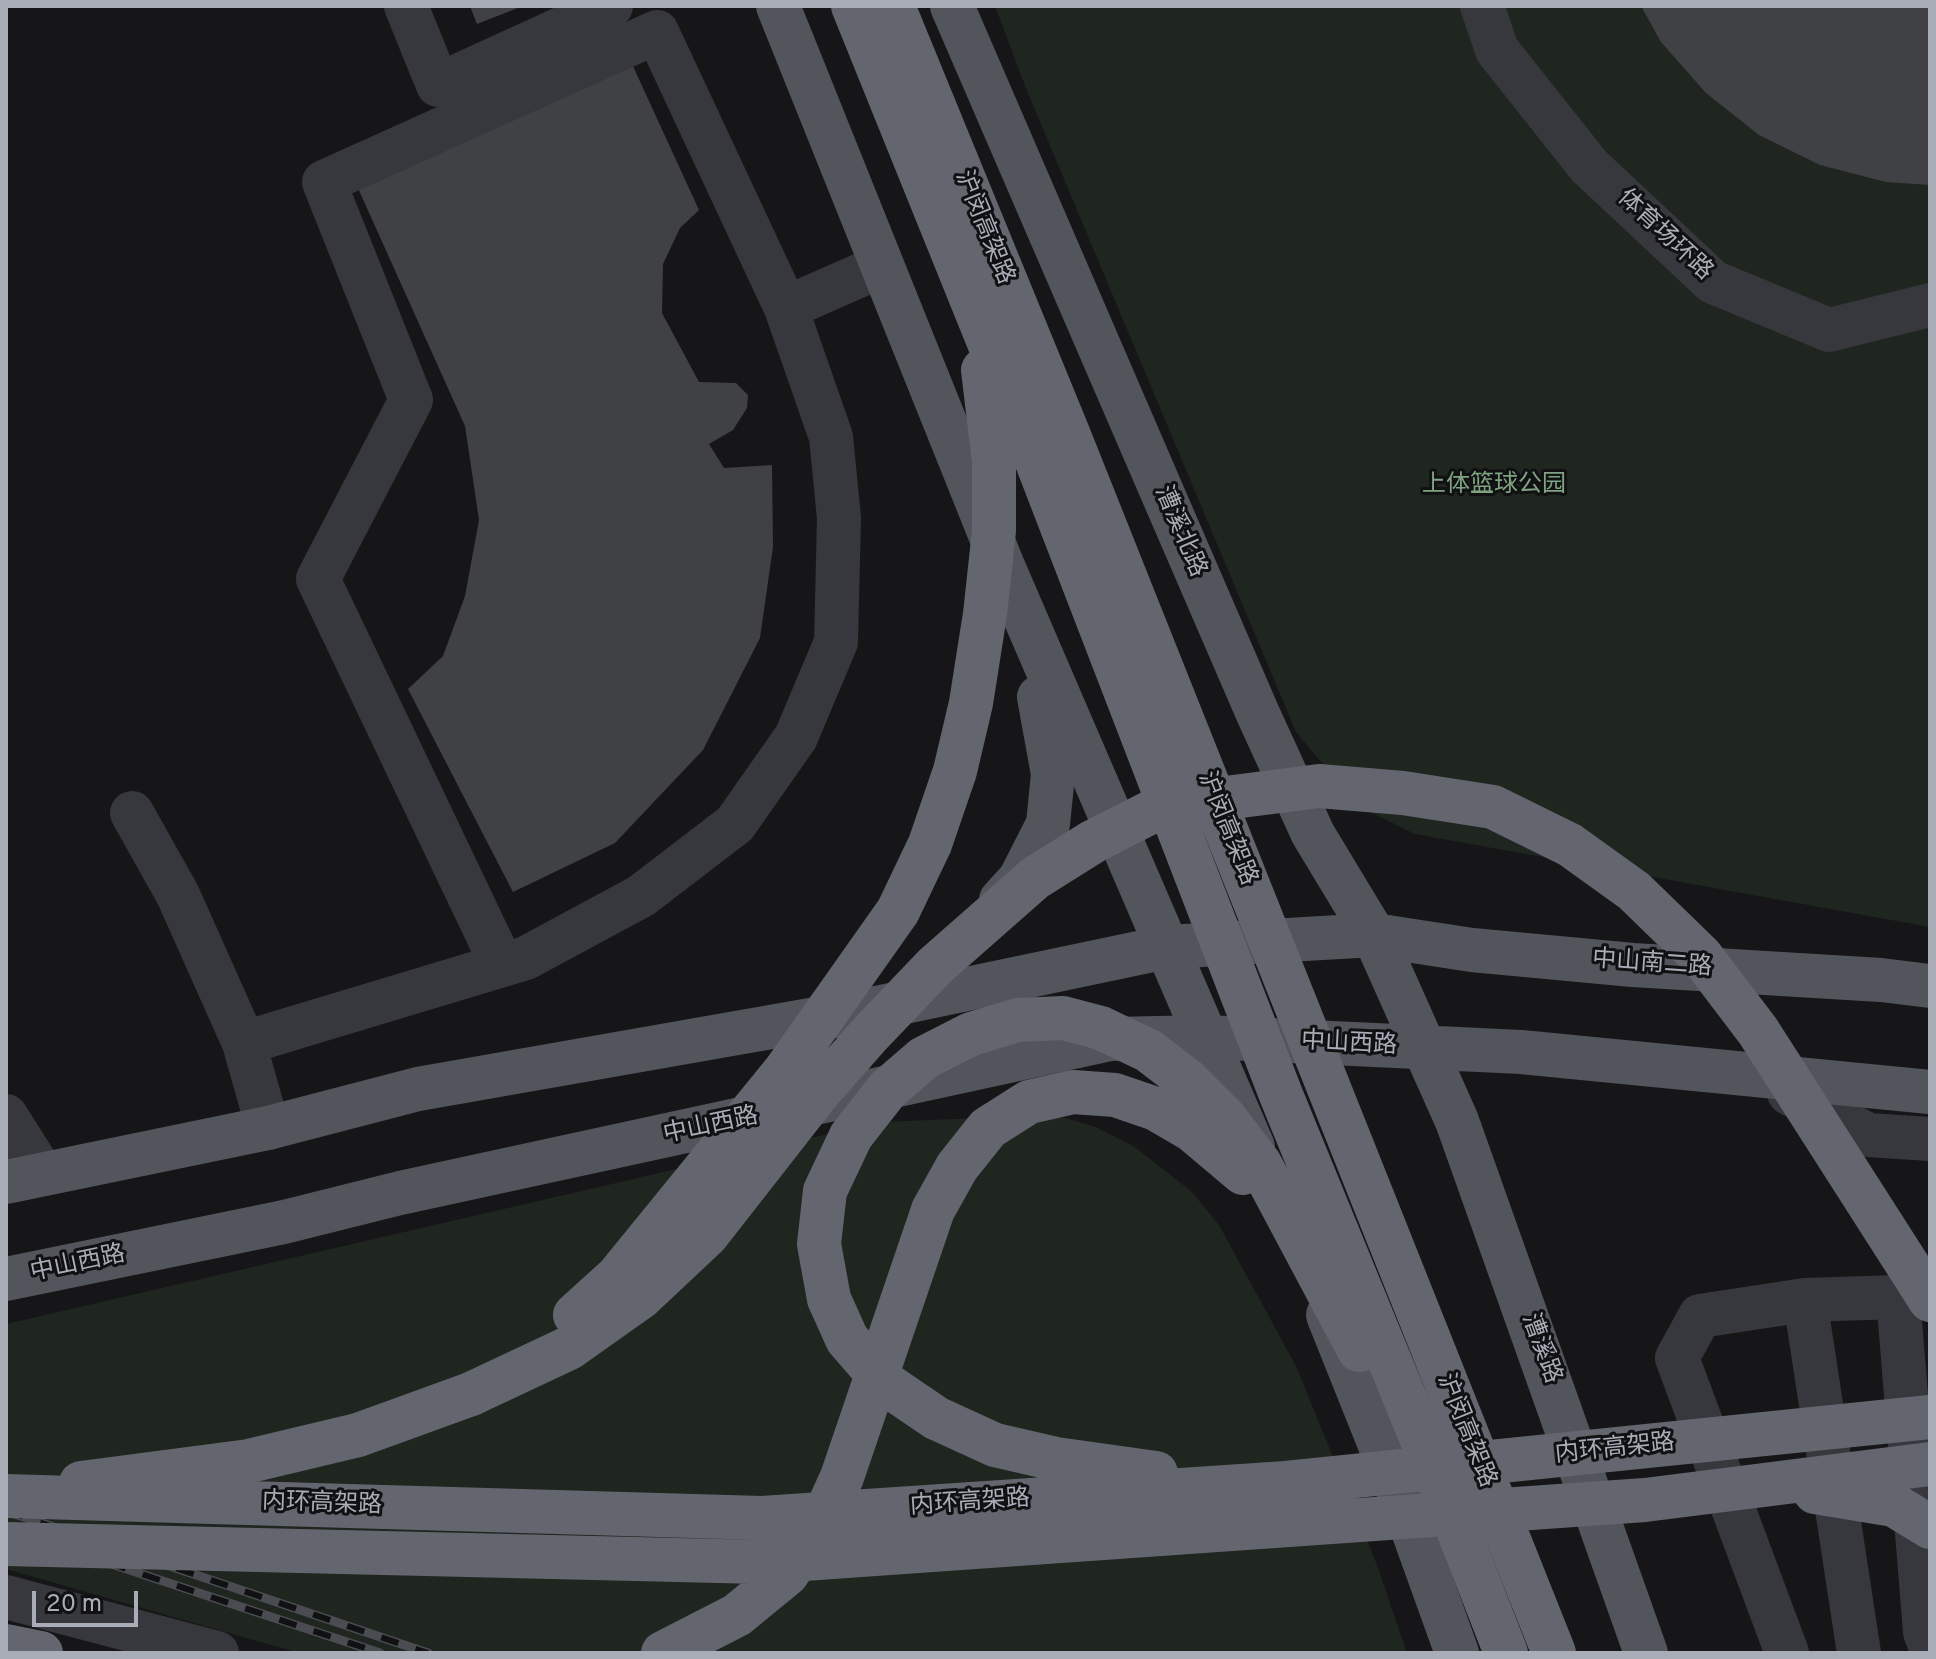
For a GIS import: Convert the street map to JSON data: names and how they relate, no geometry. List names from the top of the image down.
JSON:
{
  "streets": {
    "highway": ["沪闵高架路", "内环高架路"],
    "main road": [
      "漕溪北路",
      "中山南二路",
      "中山西路",
      "漕溪路"
    ],
    "street": ["体育场环路"]
  },
  "crossings": [
    ["漕溪北路", "中山南二路"],
    ["漕溪北路", "中山西路"],
    ["漕溪北路", "漕溪路"],
    ["中山西路", "漕溪路"]
  ],
  "parks": ["上体篮球公园"],
  "scale_bar": "20 m"
}
